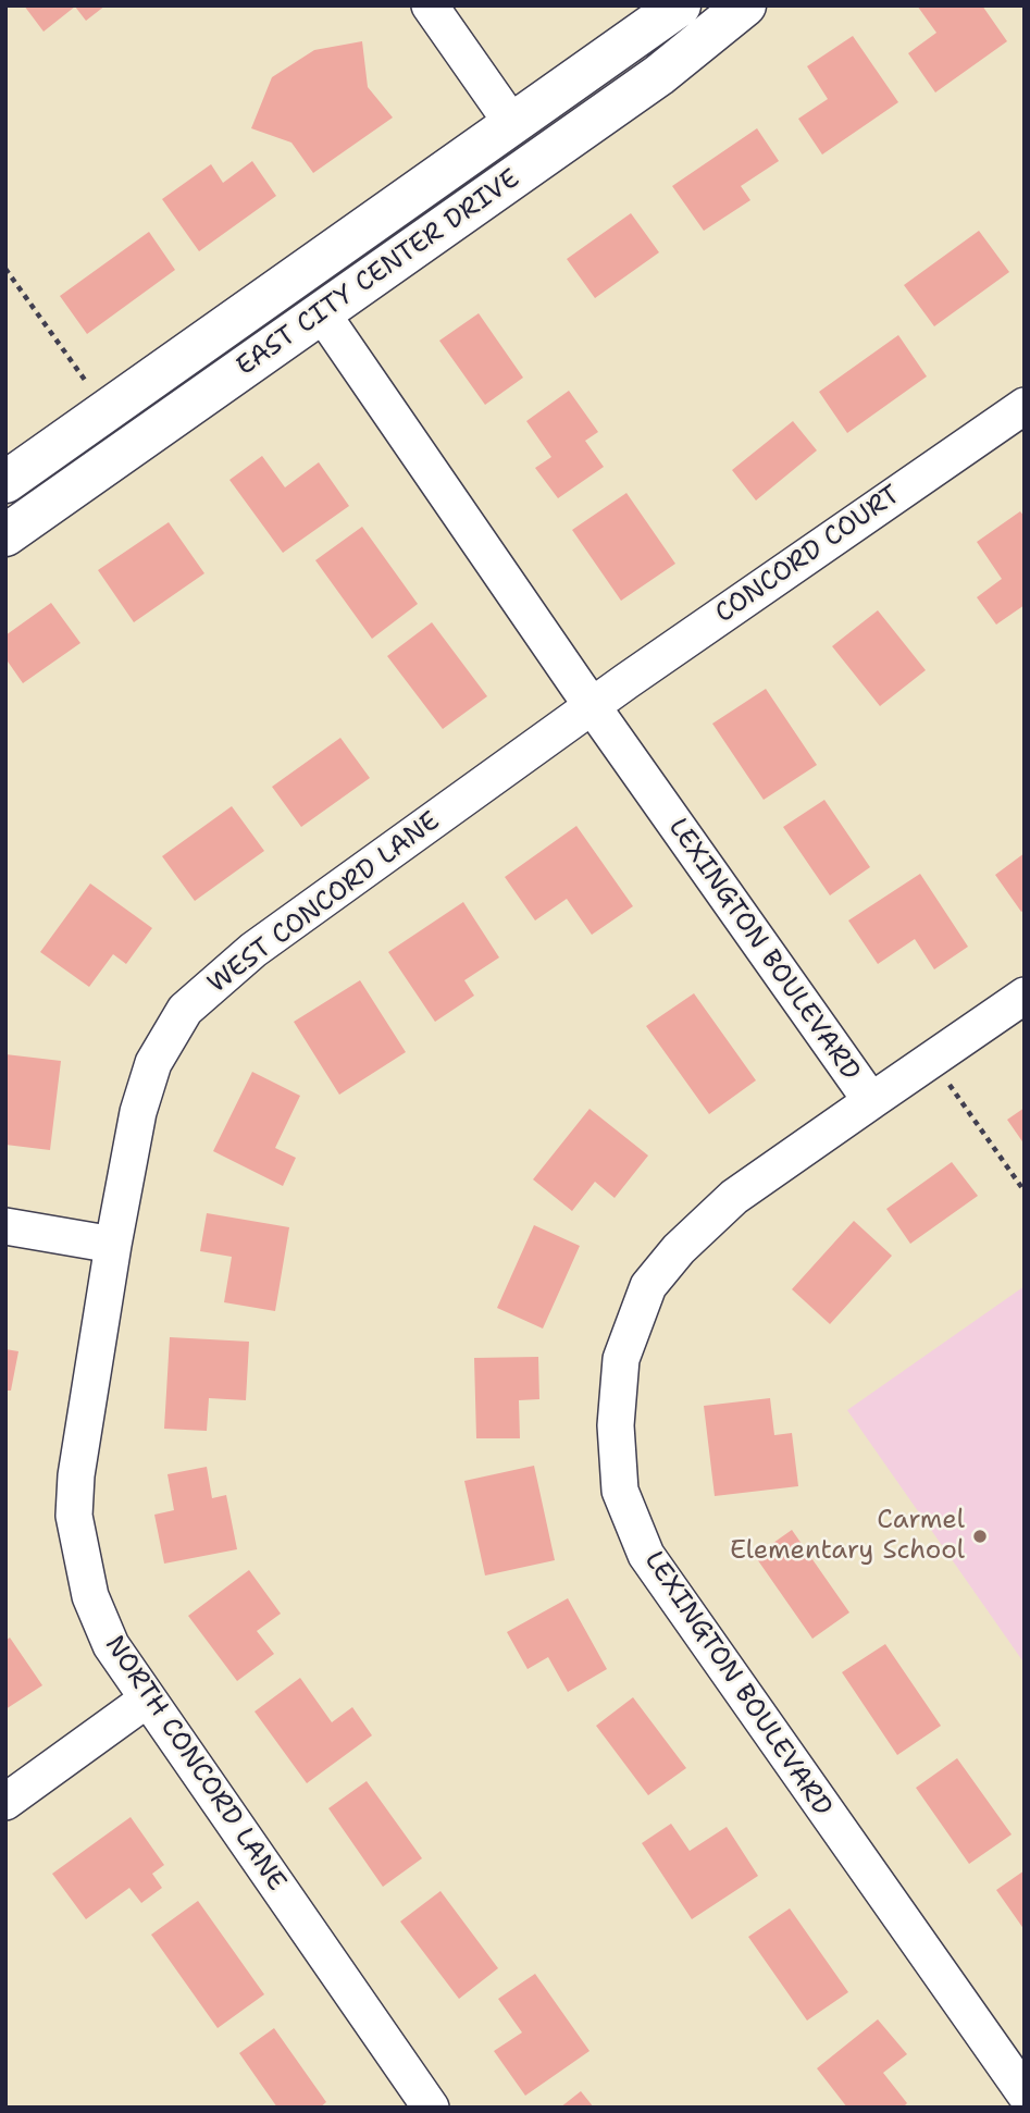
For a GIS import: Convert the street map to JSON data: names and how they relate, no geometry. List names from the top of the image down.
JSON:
{
  "streets": {
    "street": [
      "EAST CITY CENTER DRIVE",
      "CONCORD COURT",
      "WEST CONCORD LANE",
      "LEXINGTON BOULEVARD",
      "NORTH CONCORD LANE"
    ]
  },
  "crossings": [
    ["EAST CITY CENTER DRIVE", "LEXINGTON BOULEVARD"],
    ["CONCORD COURT", "WEST CONCORD LANE"],
    ["CONCORD COURT", "LEXINGTON BOULEVARD"],
    ["WEST CONCORD LANE", "LEXINGTON BOULEVARD"],
    ["WEST CONCORD LANE", "NORTH CONCORD LANE"]
  ],
  "places": ["Carmel Elementary School"]
}
